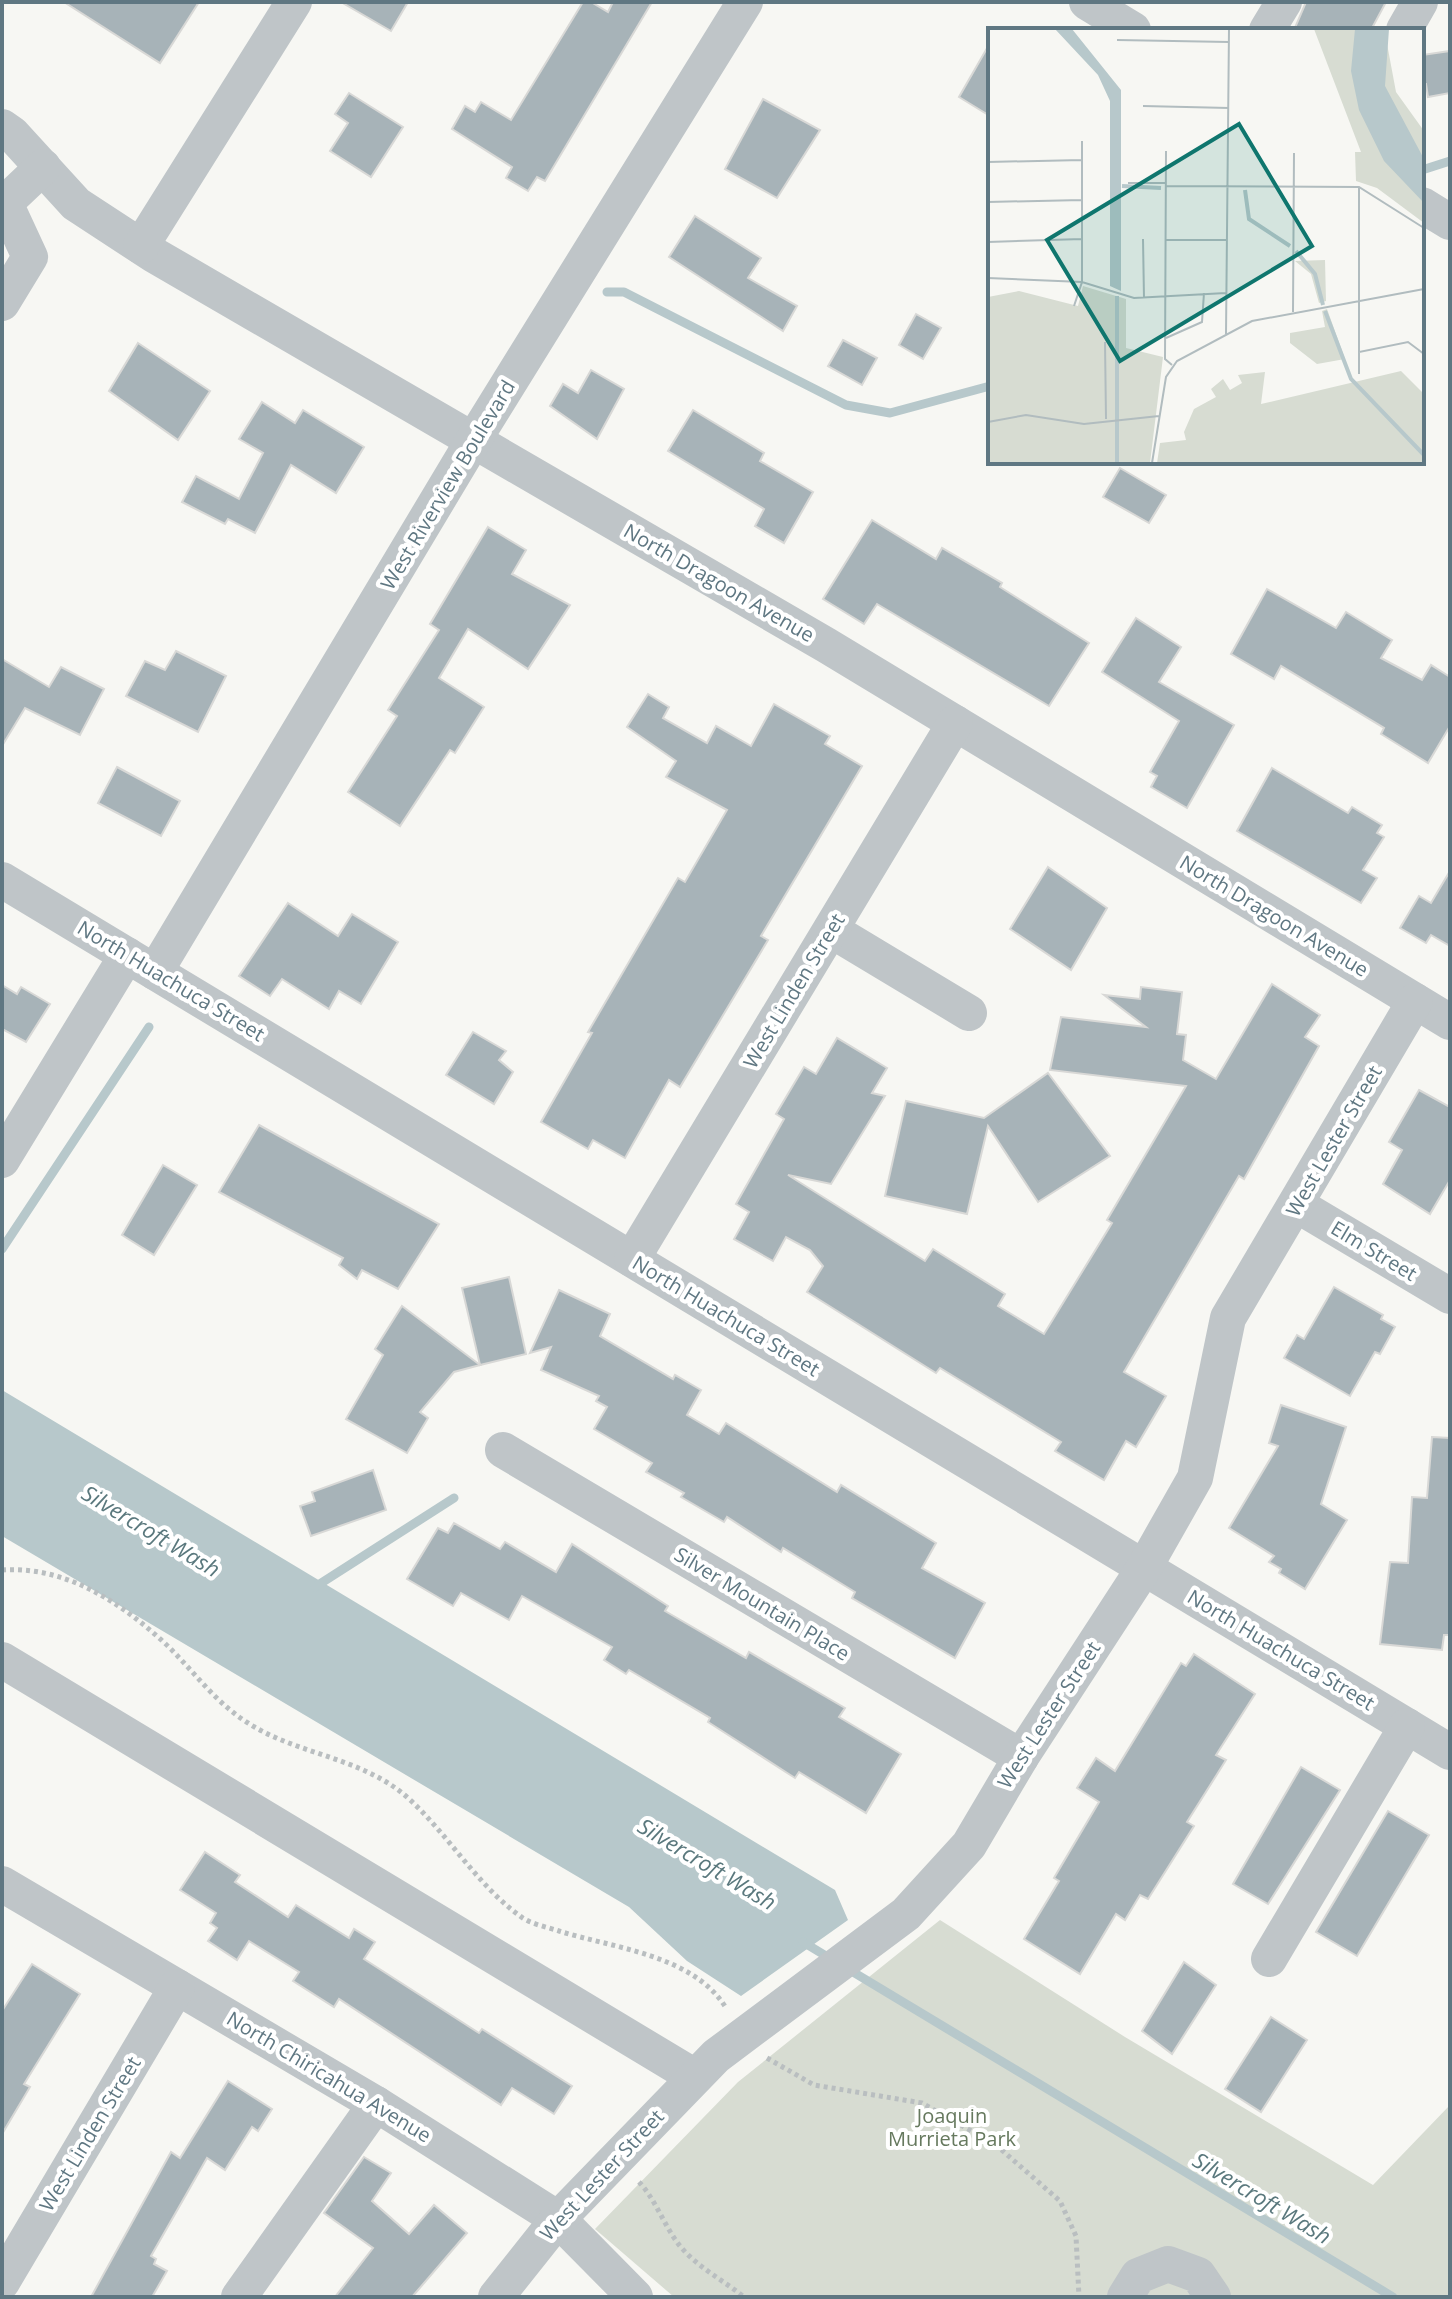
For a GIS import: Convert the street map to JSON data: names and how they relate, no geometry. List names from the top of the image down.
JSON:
{
  "streets": {
    "street": [
      "West Riverview Boulevard",
      "North Dragoon Avenue",
      "North Huachuca Street",
      "West Linden Street",
      "West Lester Street",
      "Elm Street",
      "Silver Mountain Place",
      "North Chiricahua Avenue"
    ]
  },
  "crossings": [
    ["West Riverview Boulevard", "North Dragoon Avenue"],
    ["West Riverview Boulevard", "North Huachuca Street"],
    ["North Dragoon Avenue", "West Linden Street"],
    ["North Dragoon Avenue", "West Lester Street"],
    ["North Huachuca Street", "West Linden Street"],
    ["North Huachuca Street", "West Lester Street"],
    ["West Linden Street", "North Chiricahua Avenue"],
    ["West Lester Street", "Elm Street"],
    ["West Lester Street", "Silver Mountain Place"],
    ["West Lester Street", "North Chiricahua Avenue"]
  ],
  "water": ["Silvercroft Wash"],
  "parks": ["Joaquin Murrieta Park"]
}
